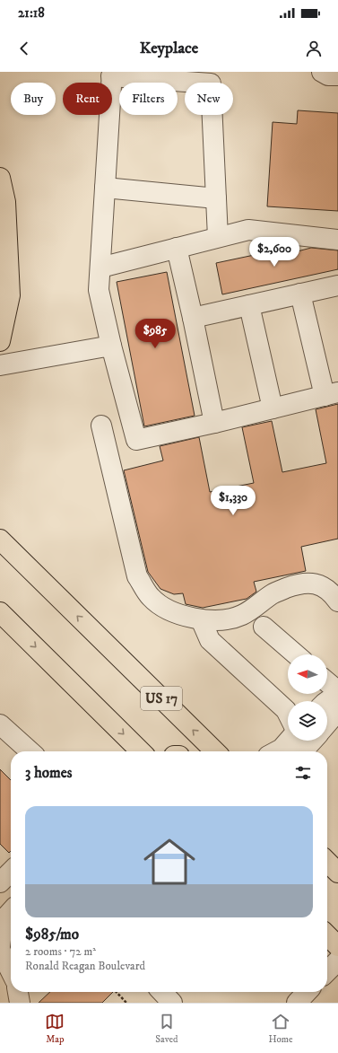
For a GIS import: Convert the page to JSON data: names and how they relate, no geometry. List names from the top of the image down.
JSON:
{
  "streets": {
    "main road": ["US 17"]
  },
  "north": "left",
  "page": {
    "status": "21:18",
    "header": "Keyplace",
    "chip": [
      "Buy",
      "Rent",
      "Filters",
      "New"
    ],
    "price": ["$2,600", "$985", "$1,330"],
    "heading": "3 homes",
    "list": [
      {
        "name": "$985/mo",
        "note": "2 rooms · 72 m² · Ronald Reagan Boulevard"
      }
    ],
    "tabs": ["Map", "Saved", "Home"]
  }
}
